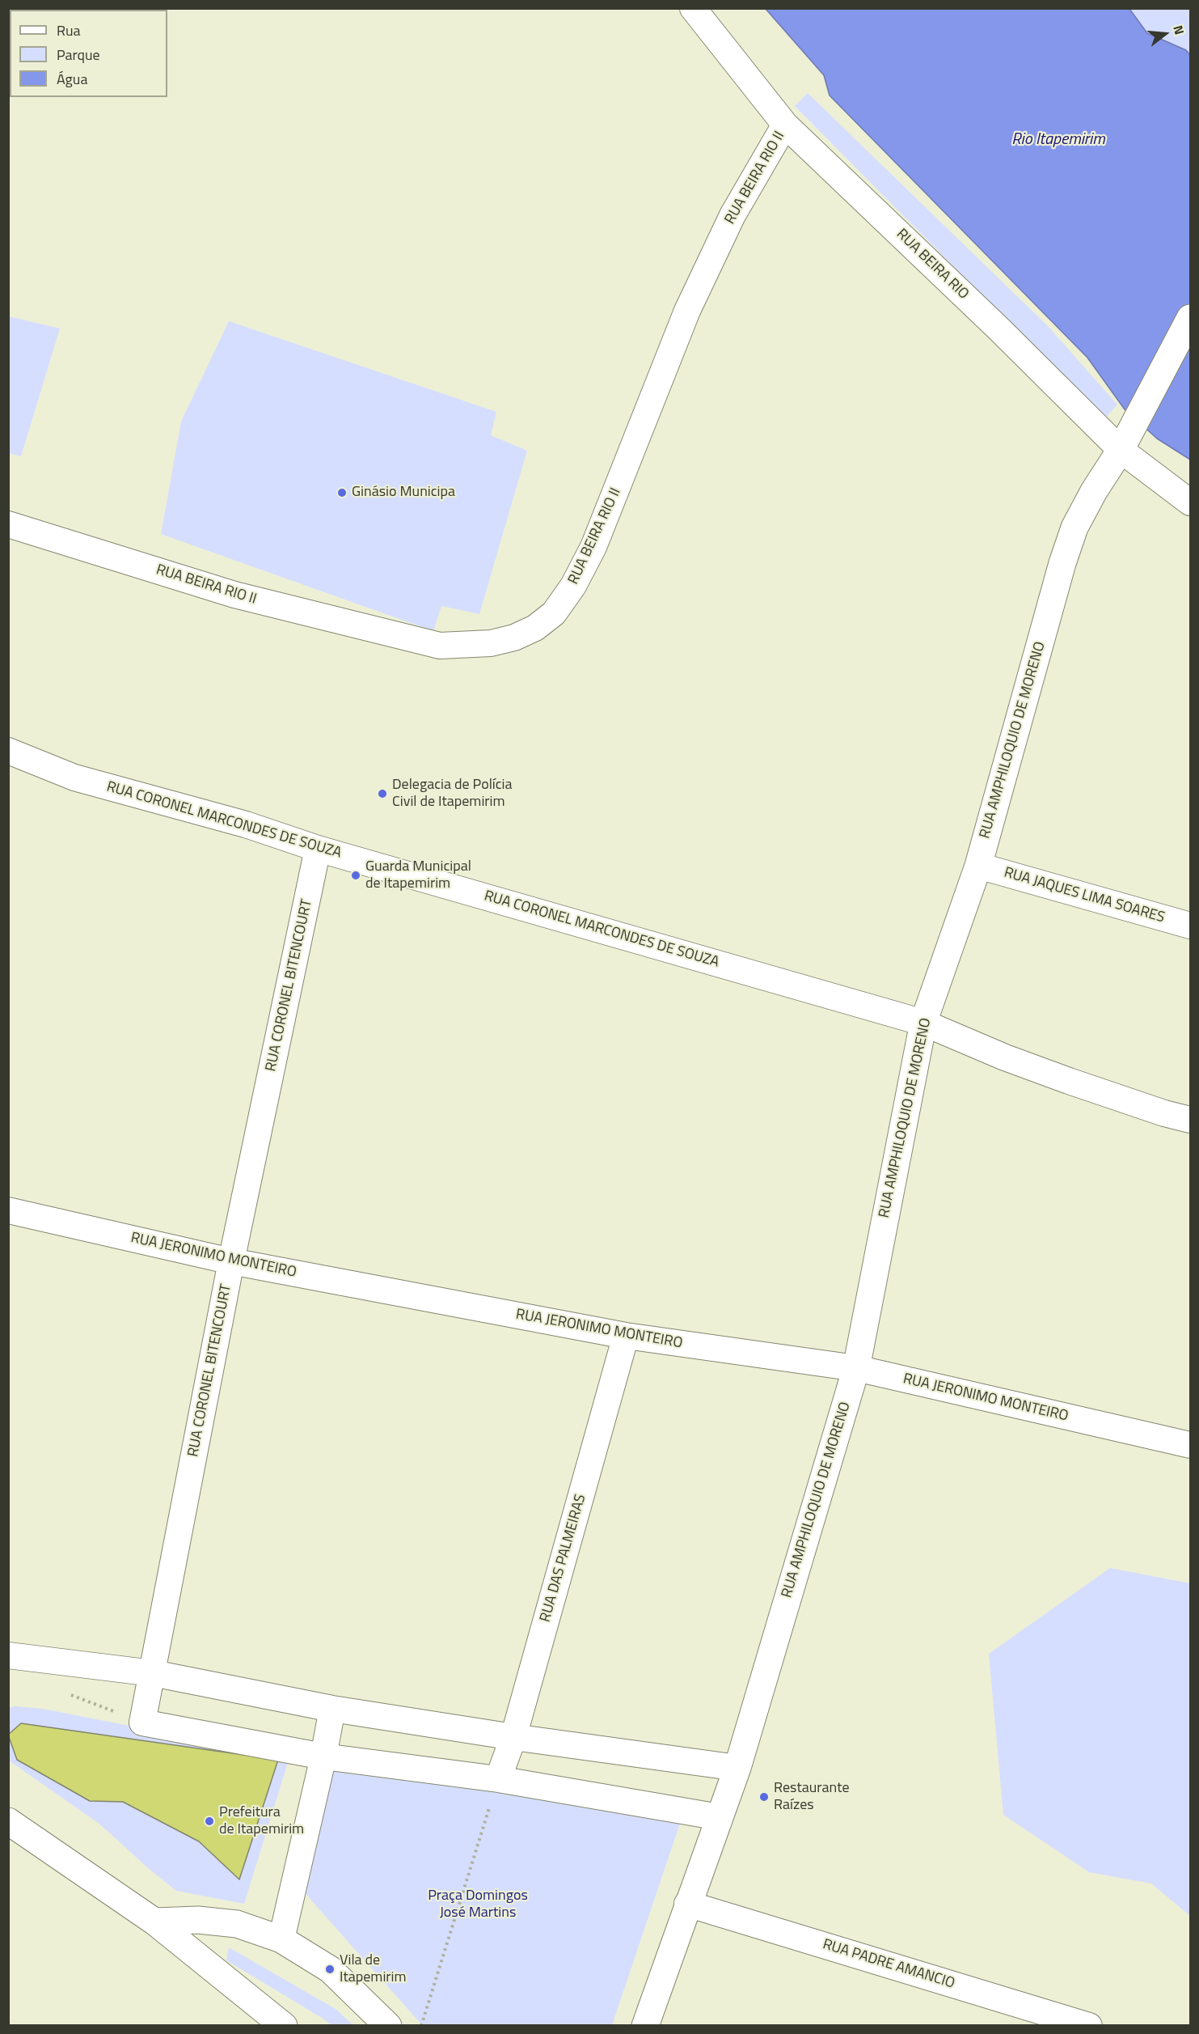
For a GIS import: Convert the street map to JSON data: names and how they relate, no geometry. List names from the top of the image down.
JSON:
{
  "streets": {
    "main road": ["RUA AMPHILOQUIO DE MORENO"],
    "street": [
      "RUA BEIRA RIO II",
      "RUA BEIRA RIO",
      "RUA CORONEL MARCONDES DE SOUZA",
      "RUA JAQUES LIMA SOARES",
      "RUA CORONEL BITENCOURT",
      "RUA JERONIMO MONTEIRO",
      "RUA DAS PALMEIRAS",
      "RUA PADRE AMANCIO"
    ]
  },
  "crossings": [
    ["RUA BEIRA RIO II", "RUA BEIRA RIO"],
    ["RUA BEIRA RIO", "RUA AMPHILOQUIO DE MORENO"],
    ["RUA AMPHILOQUIO DE MORENO", "RUA CORONEL MARCONDES DE SOUZA"],
    ["RUA AMPHILOQUIO DE MORENO", "RUA JAQUES LIMA SOARES"],
    ["RUA AMPHILOQUIO DE MORENO", "RUA JERONIMO MONTEIRO"],
    ["RUA CORONEL MARCONDES DE SOUZA", "RUA CORONEL BITENCOURT"],
    ["RUA CORONEL BITENCOURT", "RUA JERONIMO MONTEIRO"],
    ["RUA JERONIMO MONTEIRO", "RUA DAS PALMEIRAS"]
  ],
  "water": ["Rio Itapemirim"],
  "parks": ["Praça Domingos José Martins"],
  "places": [
    "Ginásio Municipa",
    "Delegacia de Polícia Civil de Itapemirim",
    "Guarda Municipal de Itapemirim",
    "Restaurante Raízes",
    "Prefeitura de Itapemirim",
    "Vila de Itapemirim"
  ],
  "legend": ["Rua", "Parque", "Água"],
  "north": "right"
}
